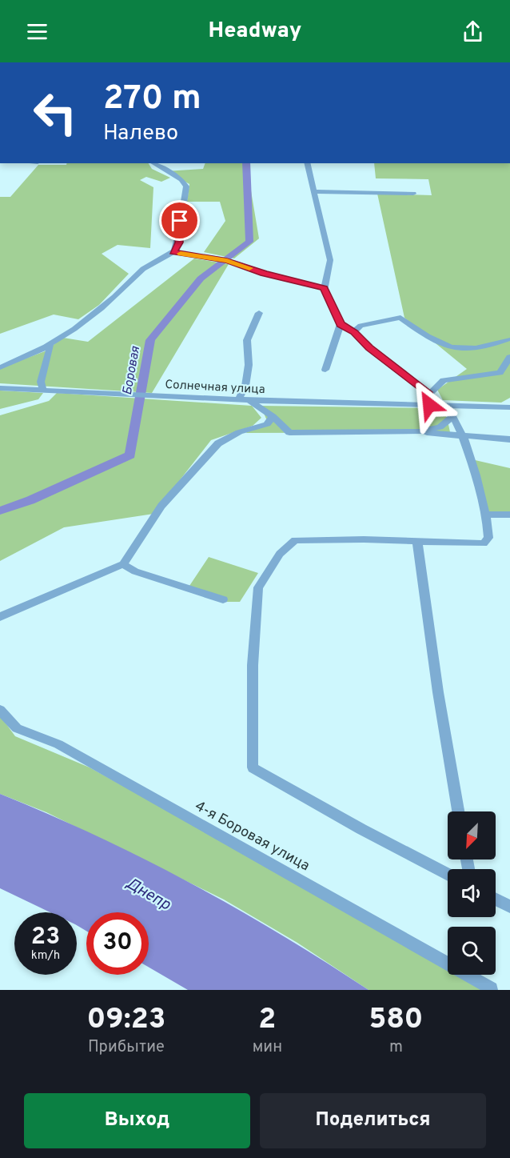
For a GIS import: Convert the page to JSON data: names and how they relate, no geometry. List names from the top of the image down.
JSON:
{
  "streets": {
    "street": ["Солнечная улица", "4-я Боровая улица"]
  },
  "water": ["Боровая", "Днепр"],
  "north": "bottom left",
  "page": {
    "header": "Headway",
    "turn": ["270 m", "Налево"],
    "speed": "23 km/h",
    "limit": "30",
    "eta": [
      "09:23",
      "Прибытие",
      "2",
      "мин",
      "580",
      "m"
    ],
    "buttons": ["Выход", "Поделиться"]
  }
}
